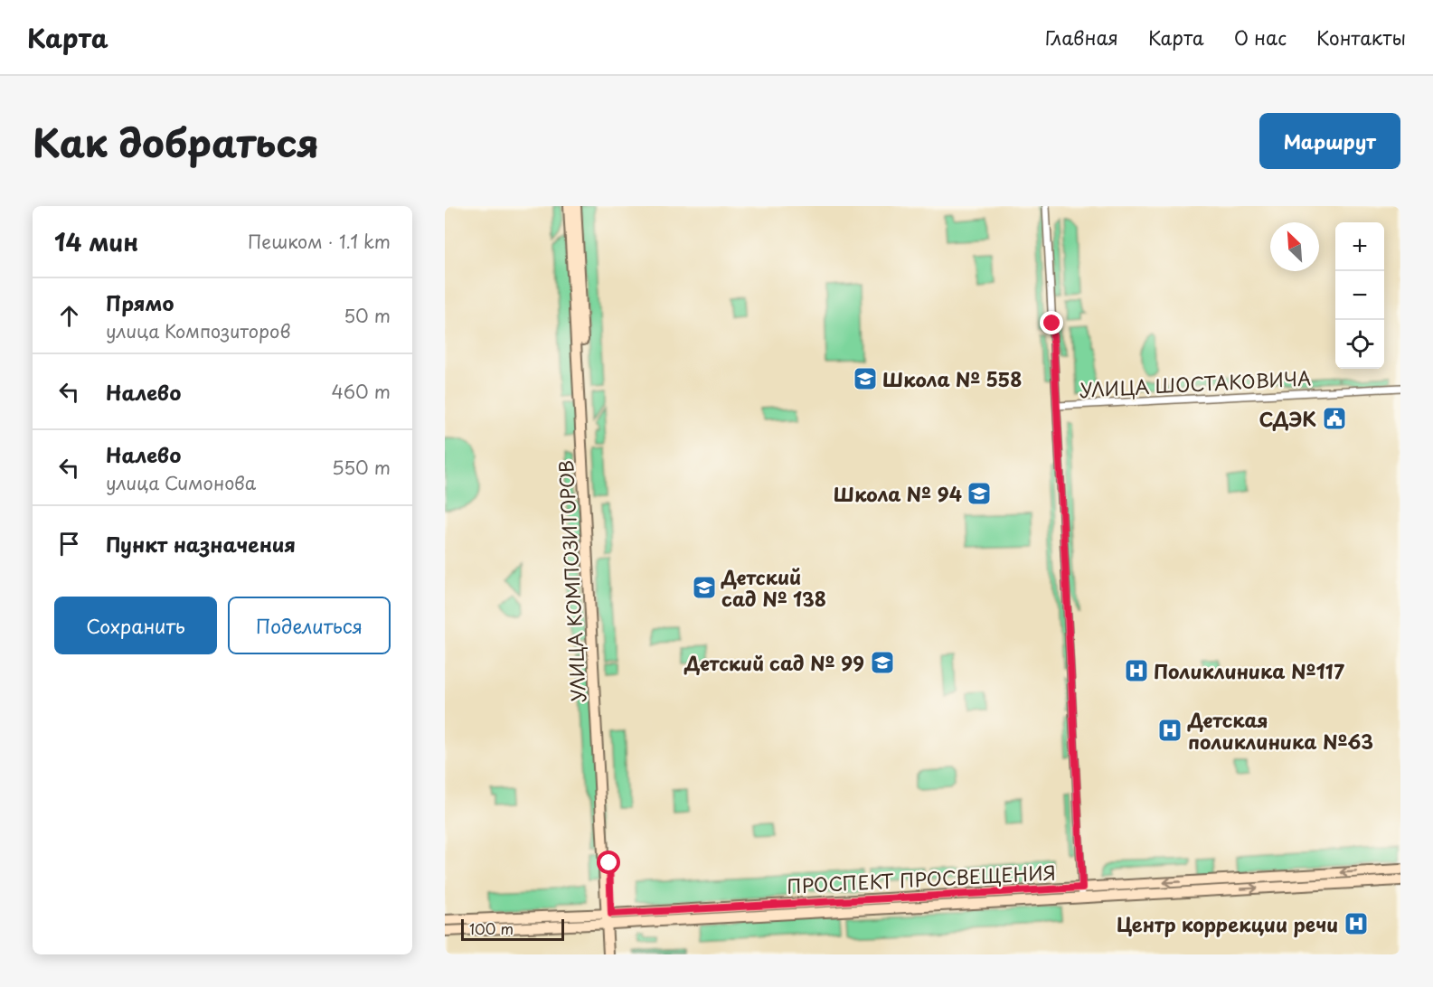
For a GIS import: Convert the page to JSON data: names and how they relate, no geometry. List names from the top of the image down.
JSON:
{
  "streets": {
    "street": ["УЛИЦА ШОСТАКОВИЧА", "УЛИЦА КОМПОЗИТОРОВ", "ПРОСПЕКТ ПРОСВЕЩЕНИЯ"]
  },
  "crossings": [
    ["УЛИЦА КОМПОЗИТОРОВ", "ПРОСПЕКТ ПРОСВЕЩЕНИЯ"]
  ],
  "places": {
    "school or university": [
      "Школа № 558",
      "Школа № 94",
      "Детский сад № 138",
      "Детский сад № 99"
    ],
    "public building": ["СДЭК"],
    "hospital": ["Поликлиника №117", "Детская поликлиника №63", "Центр коррекции речи"]
  },
  "scale_bar": "100 m",
  "north": "top left",
  "page": {
    "header": "Карта",
    "nav": [
      "Главная",
      "Карта",
      "О нас",
      "Контакты"
    ],
    "title": "Как добраться",
    "buttons": [
      "Маршрут",
      ["Сохранить", "Поделиться"]
    ],
    "heading": ["14 мин", "Пешком · 1.1 km"],
    "map_buttons": ["+", "−"],
    "list": [
      ["Прямо", "улица Композиторов", "50 m"],
      ["Налево", "460 m"],
      ["Налево", "улица Симонова", "550 m"],
      "Пункт назначения"
    ],
    "scale": "100 m"
  }
}
